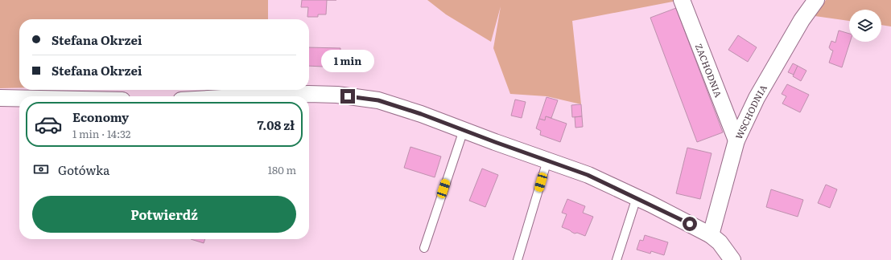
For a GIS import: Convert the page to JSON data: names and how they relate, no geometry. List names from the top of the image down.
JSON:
{
  "streets": {
    "street": ["ZACHODNIA", "WSCHODNIA"]
  },
  "crossings": [
    ["ZACHODNIA", "WSCHODNIA"]
  ],
  "page": {
    "banner": ["Stefana Okrzei", "Stefana Okrzei"],
    "bubble": "1 min",
    "list": [
      {
        "name": "Economy",
        "note": "1 min · 14:32",
        "value": "7.08 zł"
      }
    ],
    "pay": ["Gotówka", "180 m"],
    "buttons": "Potwierdź"
  }
}
